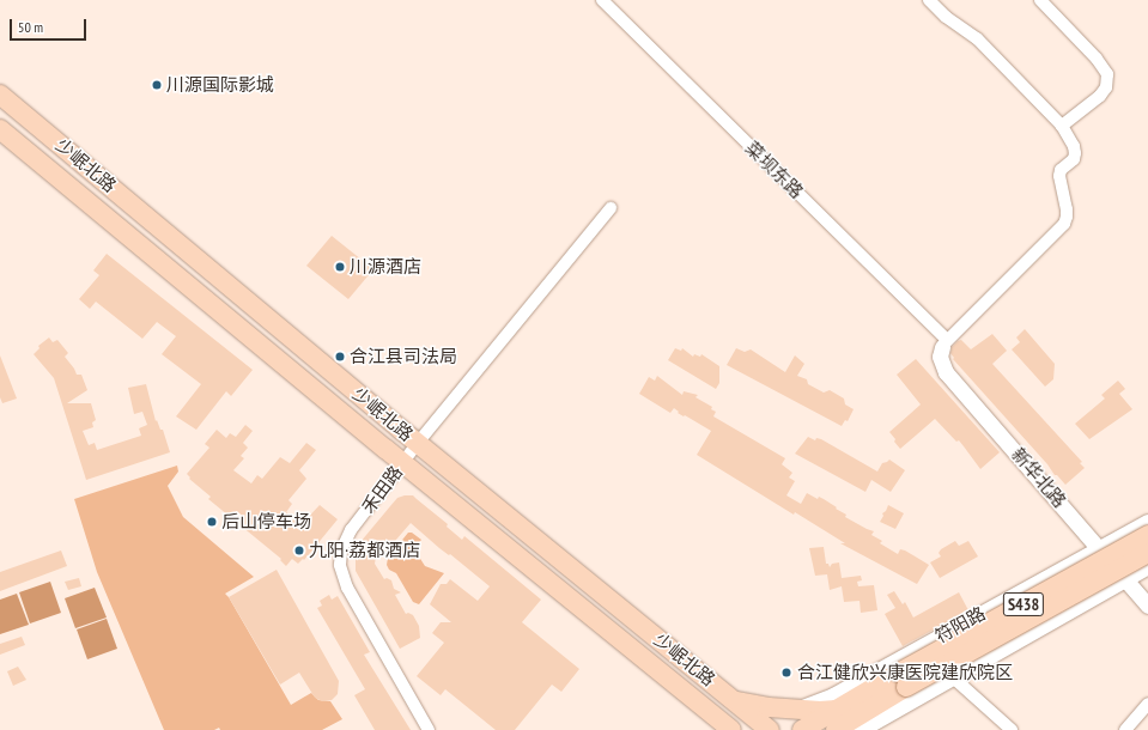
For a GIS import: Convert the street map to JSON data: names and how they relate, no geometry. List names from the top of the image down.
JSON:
{
  "streets": {
    "main road": ["少岷北路", "S438"],
    "street": [
      "菜坝东路",
      "新华北路",
      "禾田路",
      "符阳路"
    ]
  },
  "crossings": [
    ["少岷北路", "禾田路"],
    ["菜坝东路", "新华北路"],
    ["新华北路", "符阳路"]
  ],
  "places": [
    "川源国际影城",
    "川源酒店",
    "合江县司法局",
    "后山停车场",
    "九阳·荔都酒店",
    "合江健欣兴康医院建欣院区"
  ],
  "scale_bar": "50 m"
}
